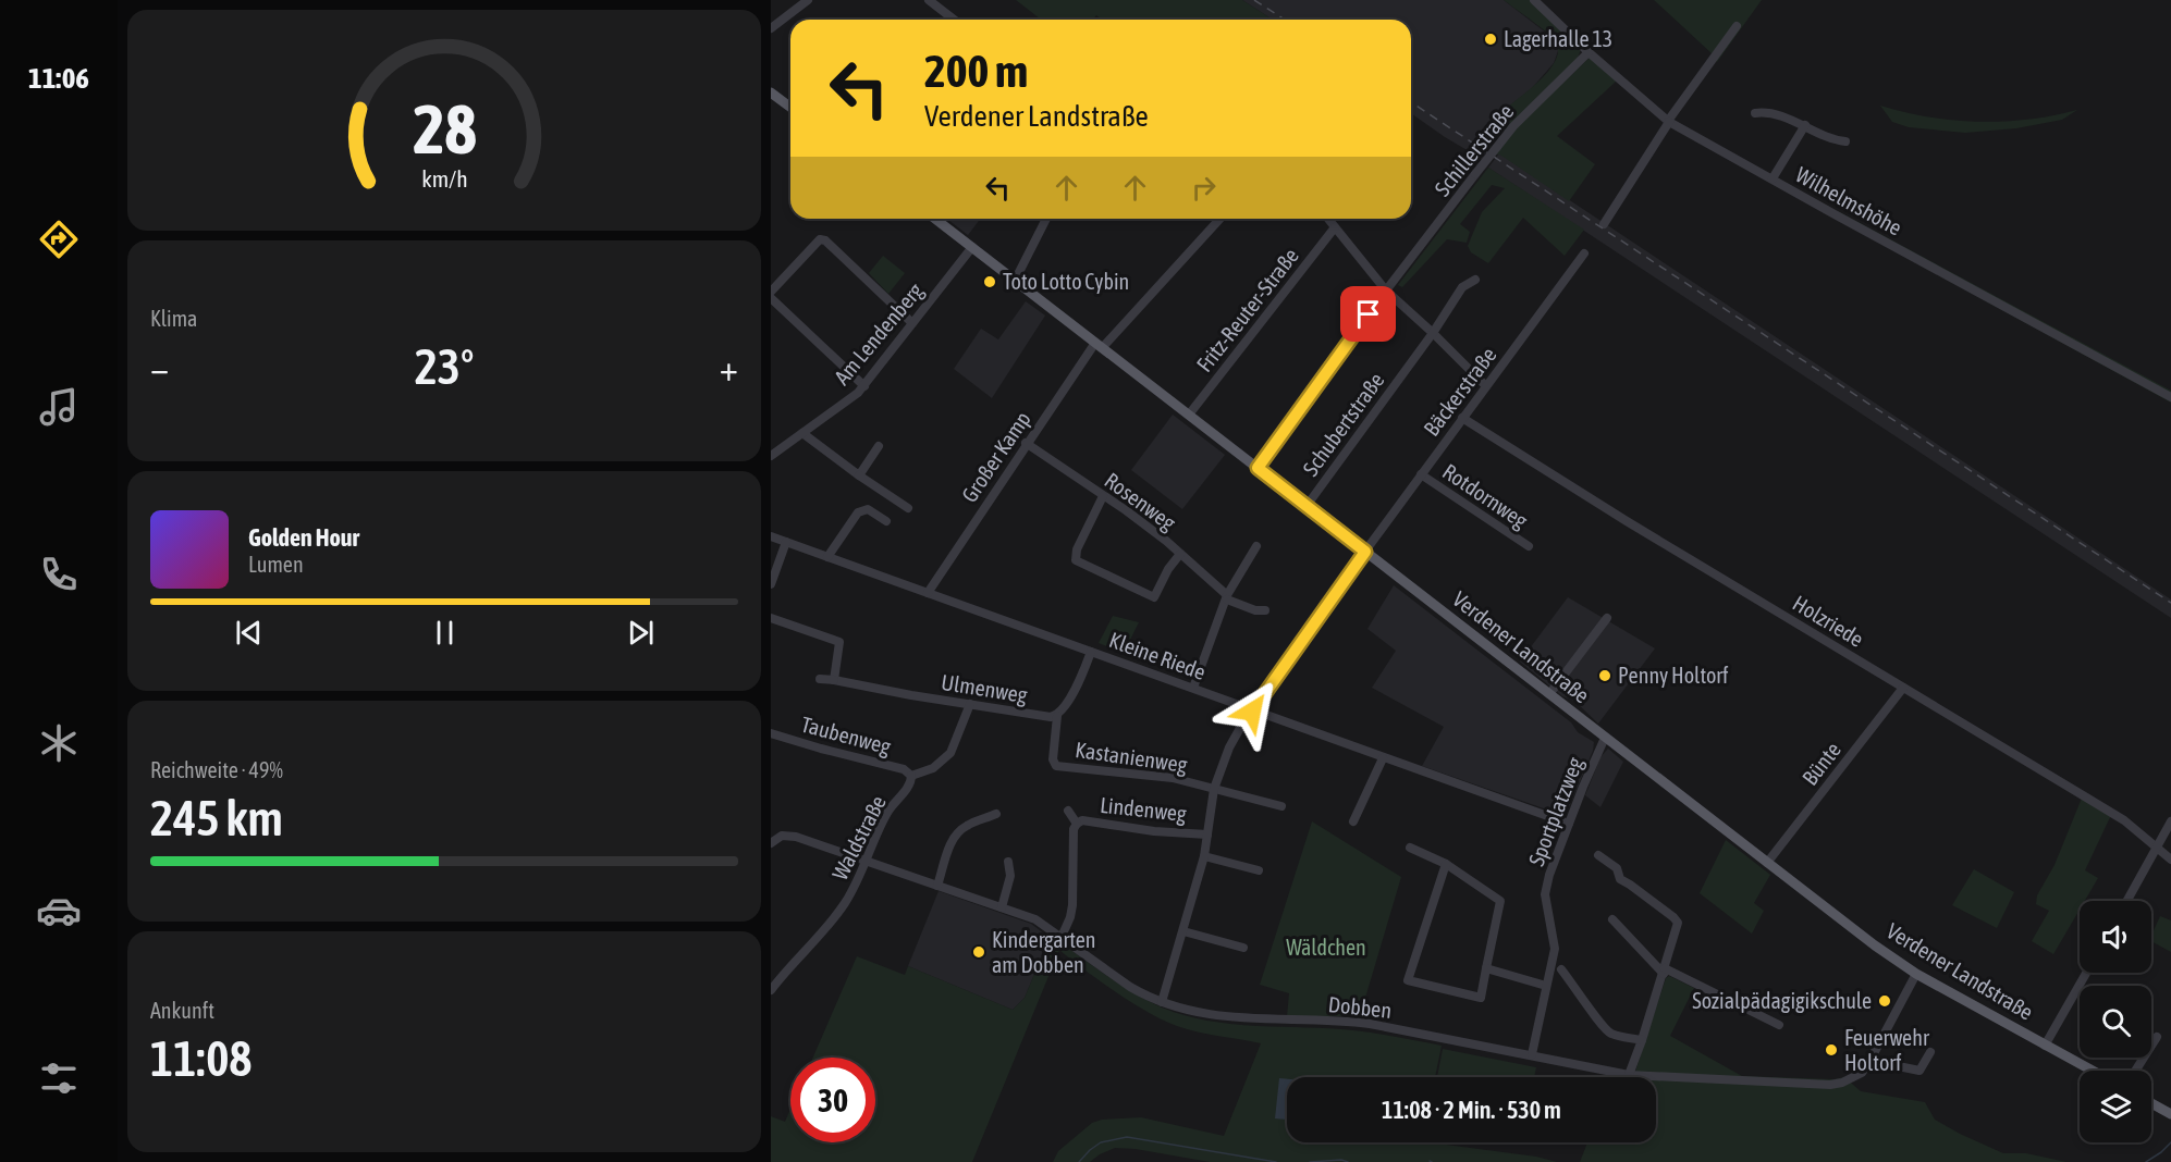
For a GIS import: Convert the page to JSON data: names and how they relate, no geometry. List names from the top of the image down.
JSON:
{
  "streets": {
    "main road": ["Verdener Landstraße"],
    "street": [
      "Schillerstraße",
      "Wilhelmshöhe",
      "Fritz-Reuter-Straße",
      "Am Lendenberg",
      "Bäckerstraße",
      "Schubertstraße",
      "Großer Kamp",
      "Rotdornweg",
      "Rosenweg",
      "Holzriede",
      "Kleine Riede",
      "Ulmenweg",
      "Taubenweg",
      "Kastanienweg",
      "Bünte",
      "Lindenweg",
      "Sportplatzweg",
      "Waldstraße",
      "Dobben"
    ]
  },
  "crossings": [
    ["Schillerstraße", "Wilhelmshöhe"],
    ["Schillerstraße", "Verdener Landstraße"],
    ["Fritz-Reuter-Straße", "Verdener Landstraße"],
    ["Am Lendenberg", "Verdener Landstraße"],
    ["Bäckerstraße", "Rotdornweg"],
    ["Bäckerstraße", "Holzriede"],
    ["Bäckerstraße", "Verdener Landstraße"],
    ["Bäckerstraße", "Kleine Riede"],
    ["Bäckerstraße", "Kastanienweg"],
    ["Bäckerstraße", "Lindenweg"],
    ["Bäckerstraße", "Dobben"],
    ["Schubertstraße", "Verdener Landstraße"],
    ["Großer Kamp", "Rosenweg"],
    ["Großer Kamp", "Verdener Landstraße"],
    ["Großer Kamp", "Kleine Riede"],
    ["Holzriede", "Bünte"],
    ["Verdener Landstraße", "Bünte"],
    ["Verdener Landstraße", "Sportplatzweg"],
    ["Verdener Landstraße", "Dobben"],
    ["Kleine Riede", "Sportplatzweg"],
    ["Ulmenweg", "Kastanienweg"],
    ["Taubenweg", "Waldstraße"],
    ["Sportplatzweg", "Dobben"],
    ["Waldstraße", "Dobben"]
  ],
  "parks": ["Wäldchen"],
  "places": [
    "Lagerhalle 13",
    "Toto Lotto Cybin",
    "Penny Holtorf",
    "Kindergarten am Dobben",
    "Sozialpädagigikschule",
    "Feuerwehr Holtorf"
  ],
  "page": {
    "tabs": "11:06",
    "turn": ["200 m", "Verdener Landstraße"],
    "tile": [
      "Klima",
      ["Reichweite · 49%", "245 km"],
      ["Ankunft", "11:08"]
    ],
    "heat": ["−", "23°", "+"],
    "song": ["Golden Hour", "Lumen"],
    "limit": "30",
    "trip": "11:08 · 2 Min. · 530 m",
    "gauge": ["28", "km/h"]
  }
}
